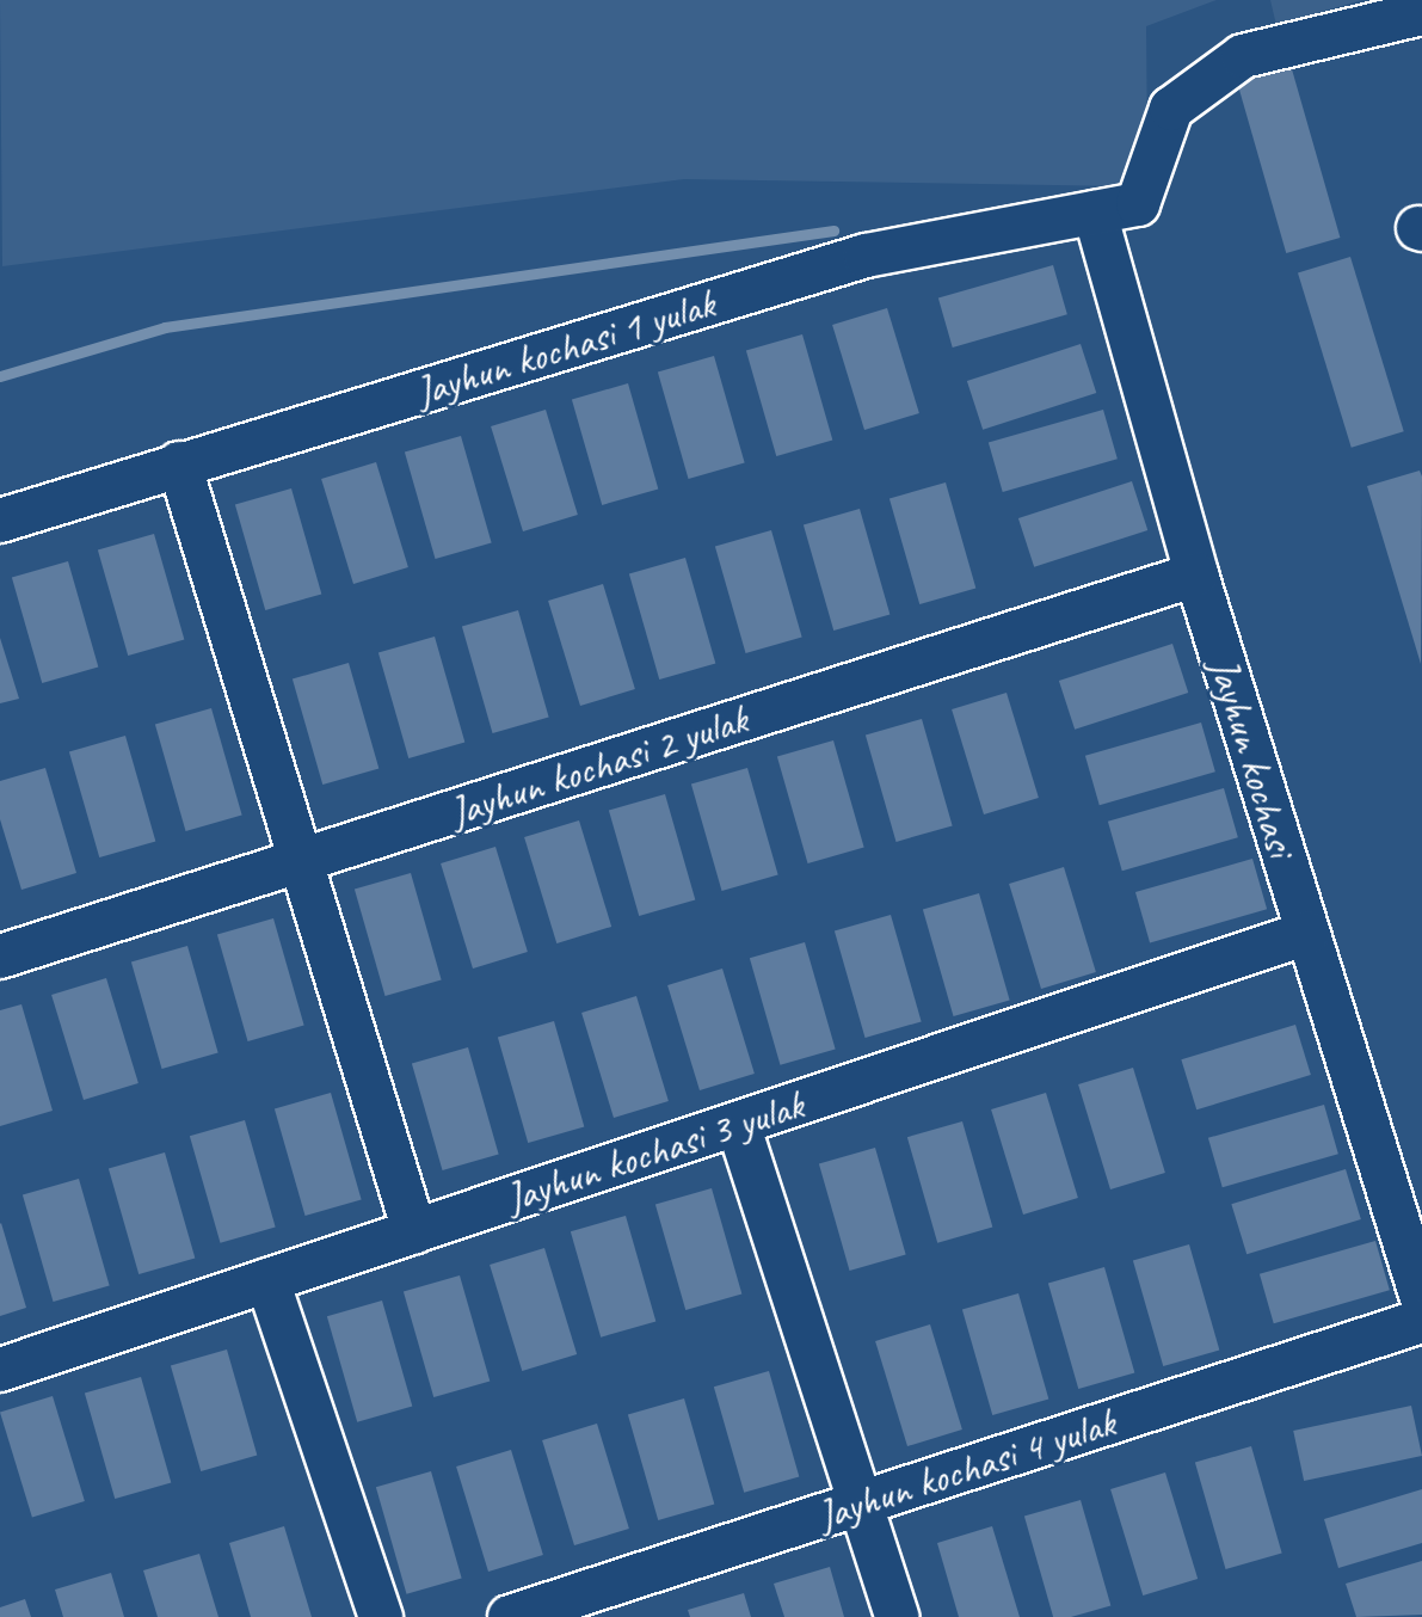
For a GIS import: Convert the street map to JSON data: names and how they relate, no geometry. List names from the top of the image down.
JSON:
{
  "streets": {
    "street": [
      "Jayhun kochasi 1 yulak",
      "Jayhun kochasi",
      "Jayhun kochasi 2 yulak",
      "Jayhun kochasi 3 yulak",
      "Jayhun kochasi 4 yulak"
    ]
  },
  "crossings": [
    ["Jayhun kochasi 1 yulak", "Jayhun kochasi"],
    ["Jayhun kochasi", "Jayhun kochasi 2 yulak"],
    ["Jayhun kochasi", "Jayhun kochasi 3 yulak"]
  ]
}
